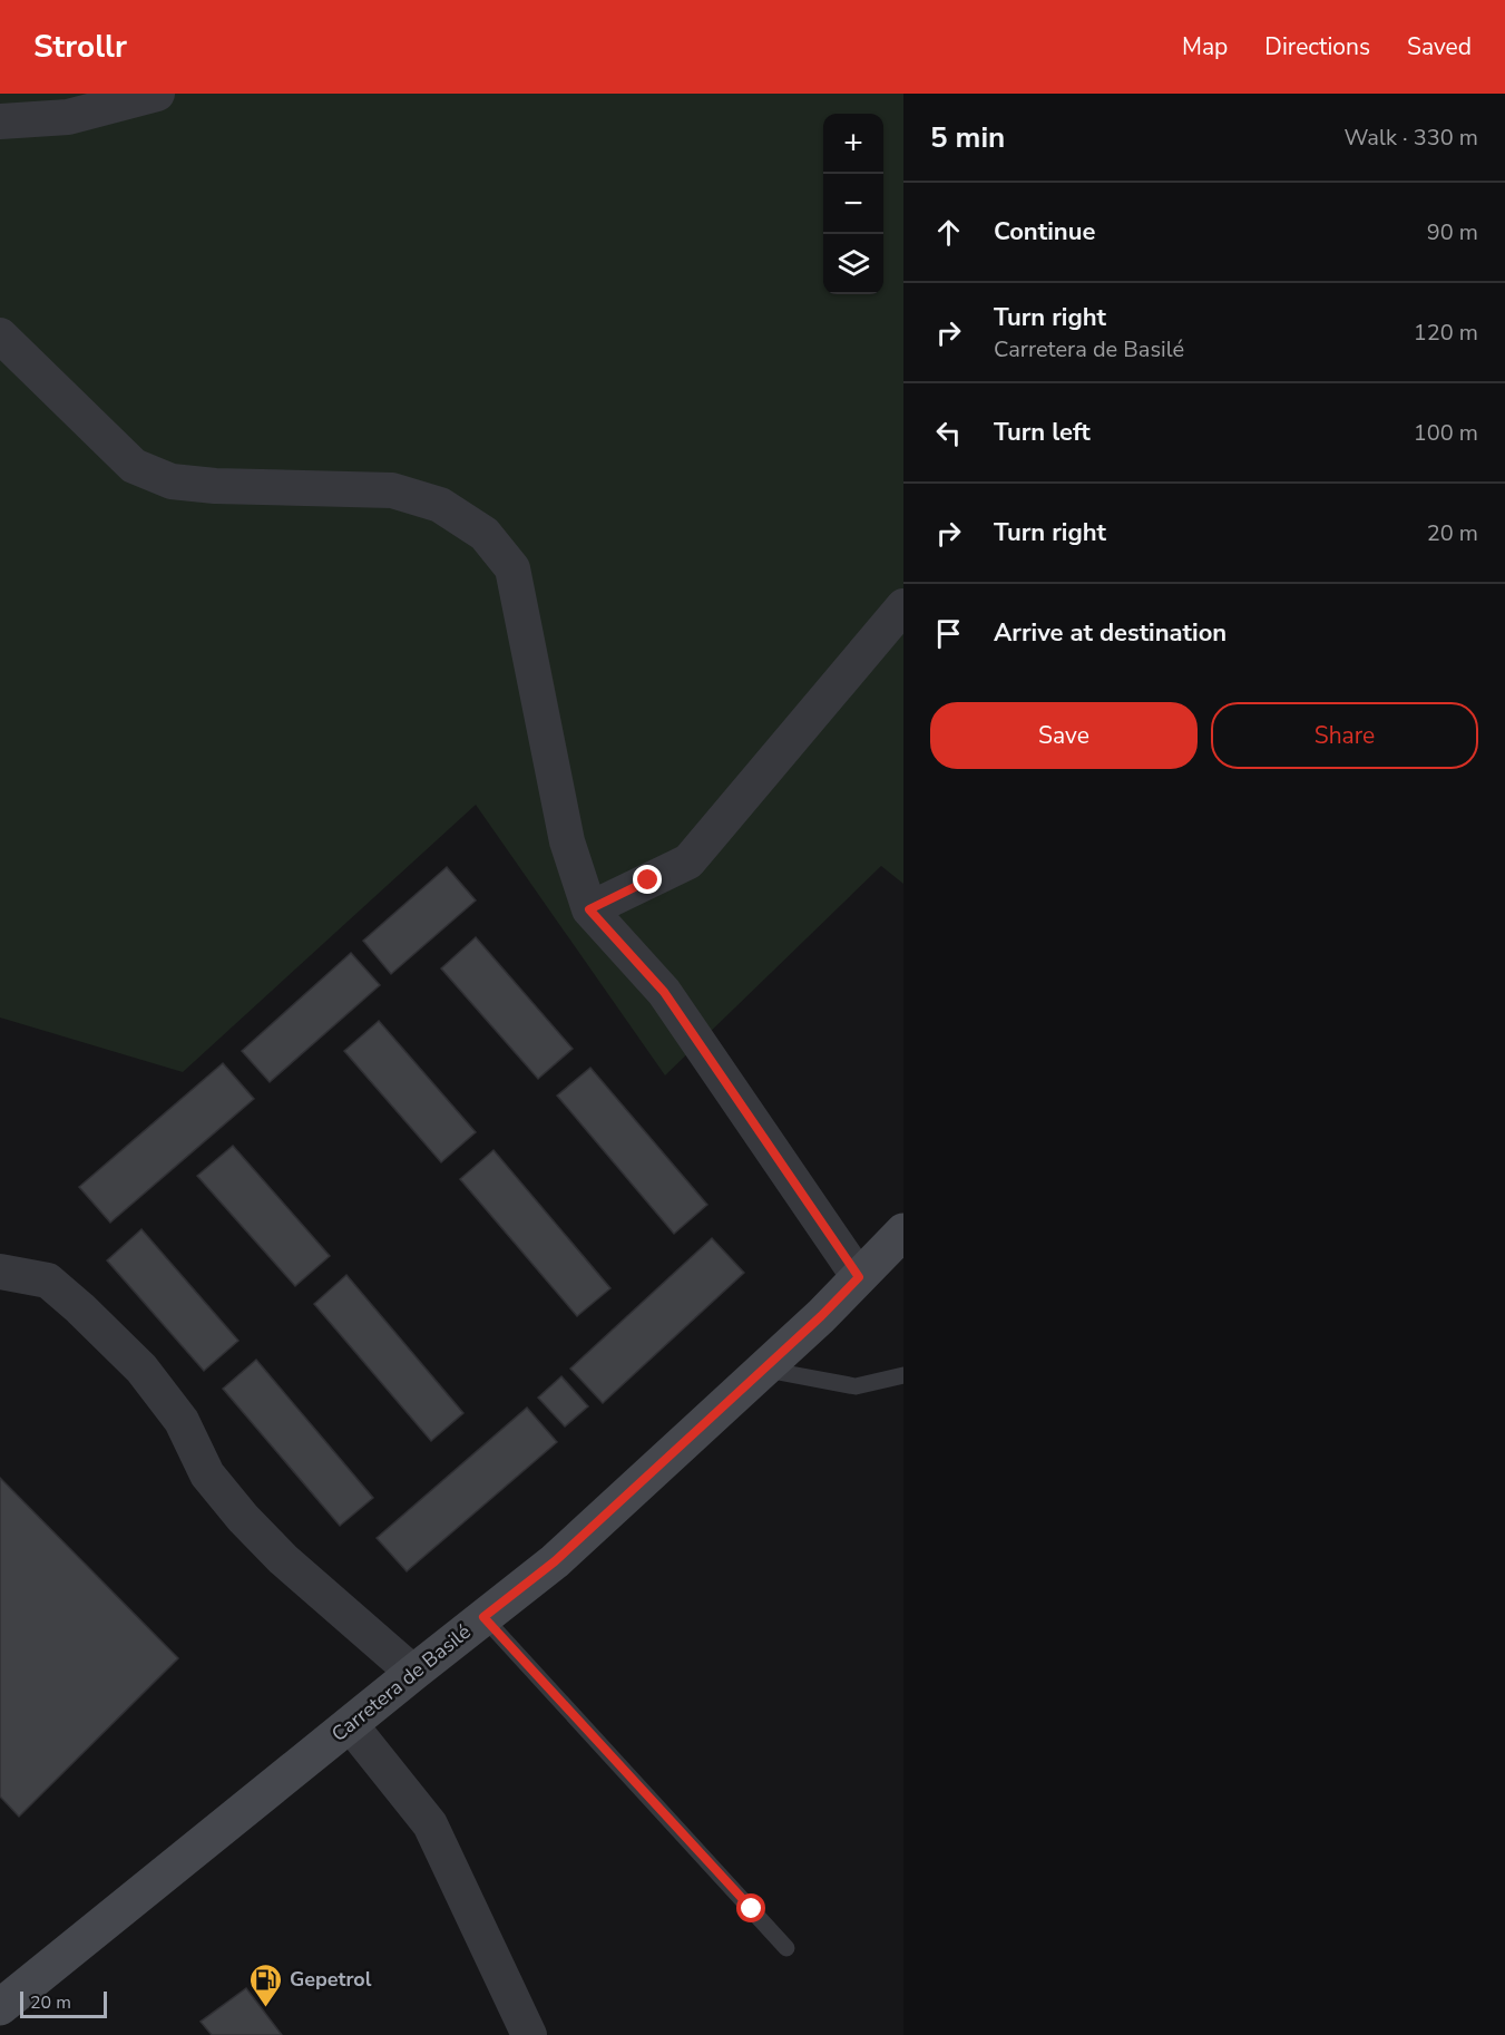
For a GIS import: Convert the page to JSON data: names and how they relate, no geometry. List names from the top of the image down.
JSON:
{
  "streets": {
    "street": ["Carretera de Basilé"]
  },
  "places": {
    "fuel station": ["Gepetrol"]
  },
  "scale_bar": "20 m",
  "page": {
    "header": "Strollr",
    "nav": ["Map", "Directions", "Saved"],
    "heading": ["5 min", "Walk · 330 m"],
    "map_buttons": ["+", "−"],
    "list": [
      ["Continue", "90 m"],
      ["Turn right", "Carretera de Basilé", "120 m"],
      ["Turn left", "100 m"],
      ["Turn right", "20 m"],
      "Arrive at destination"
    ],
    "buttons": ["Save", "Share"],
    "scale": "20 m"
  }
}
